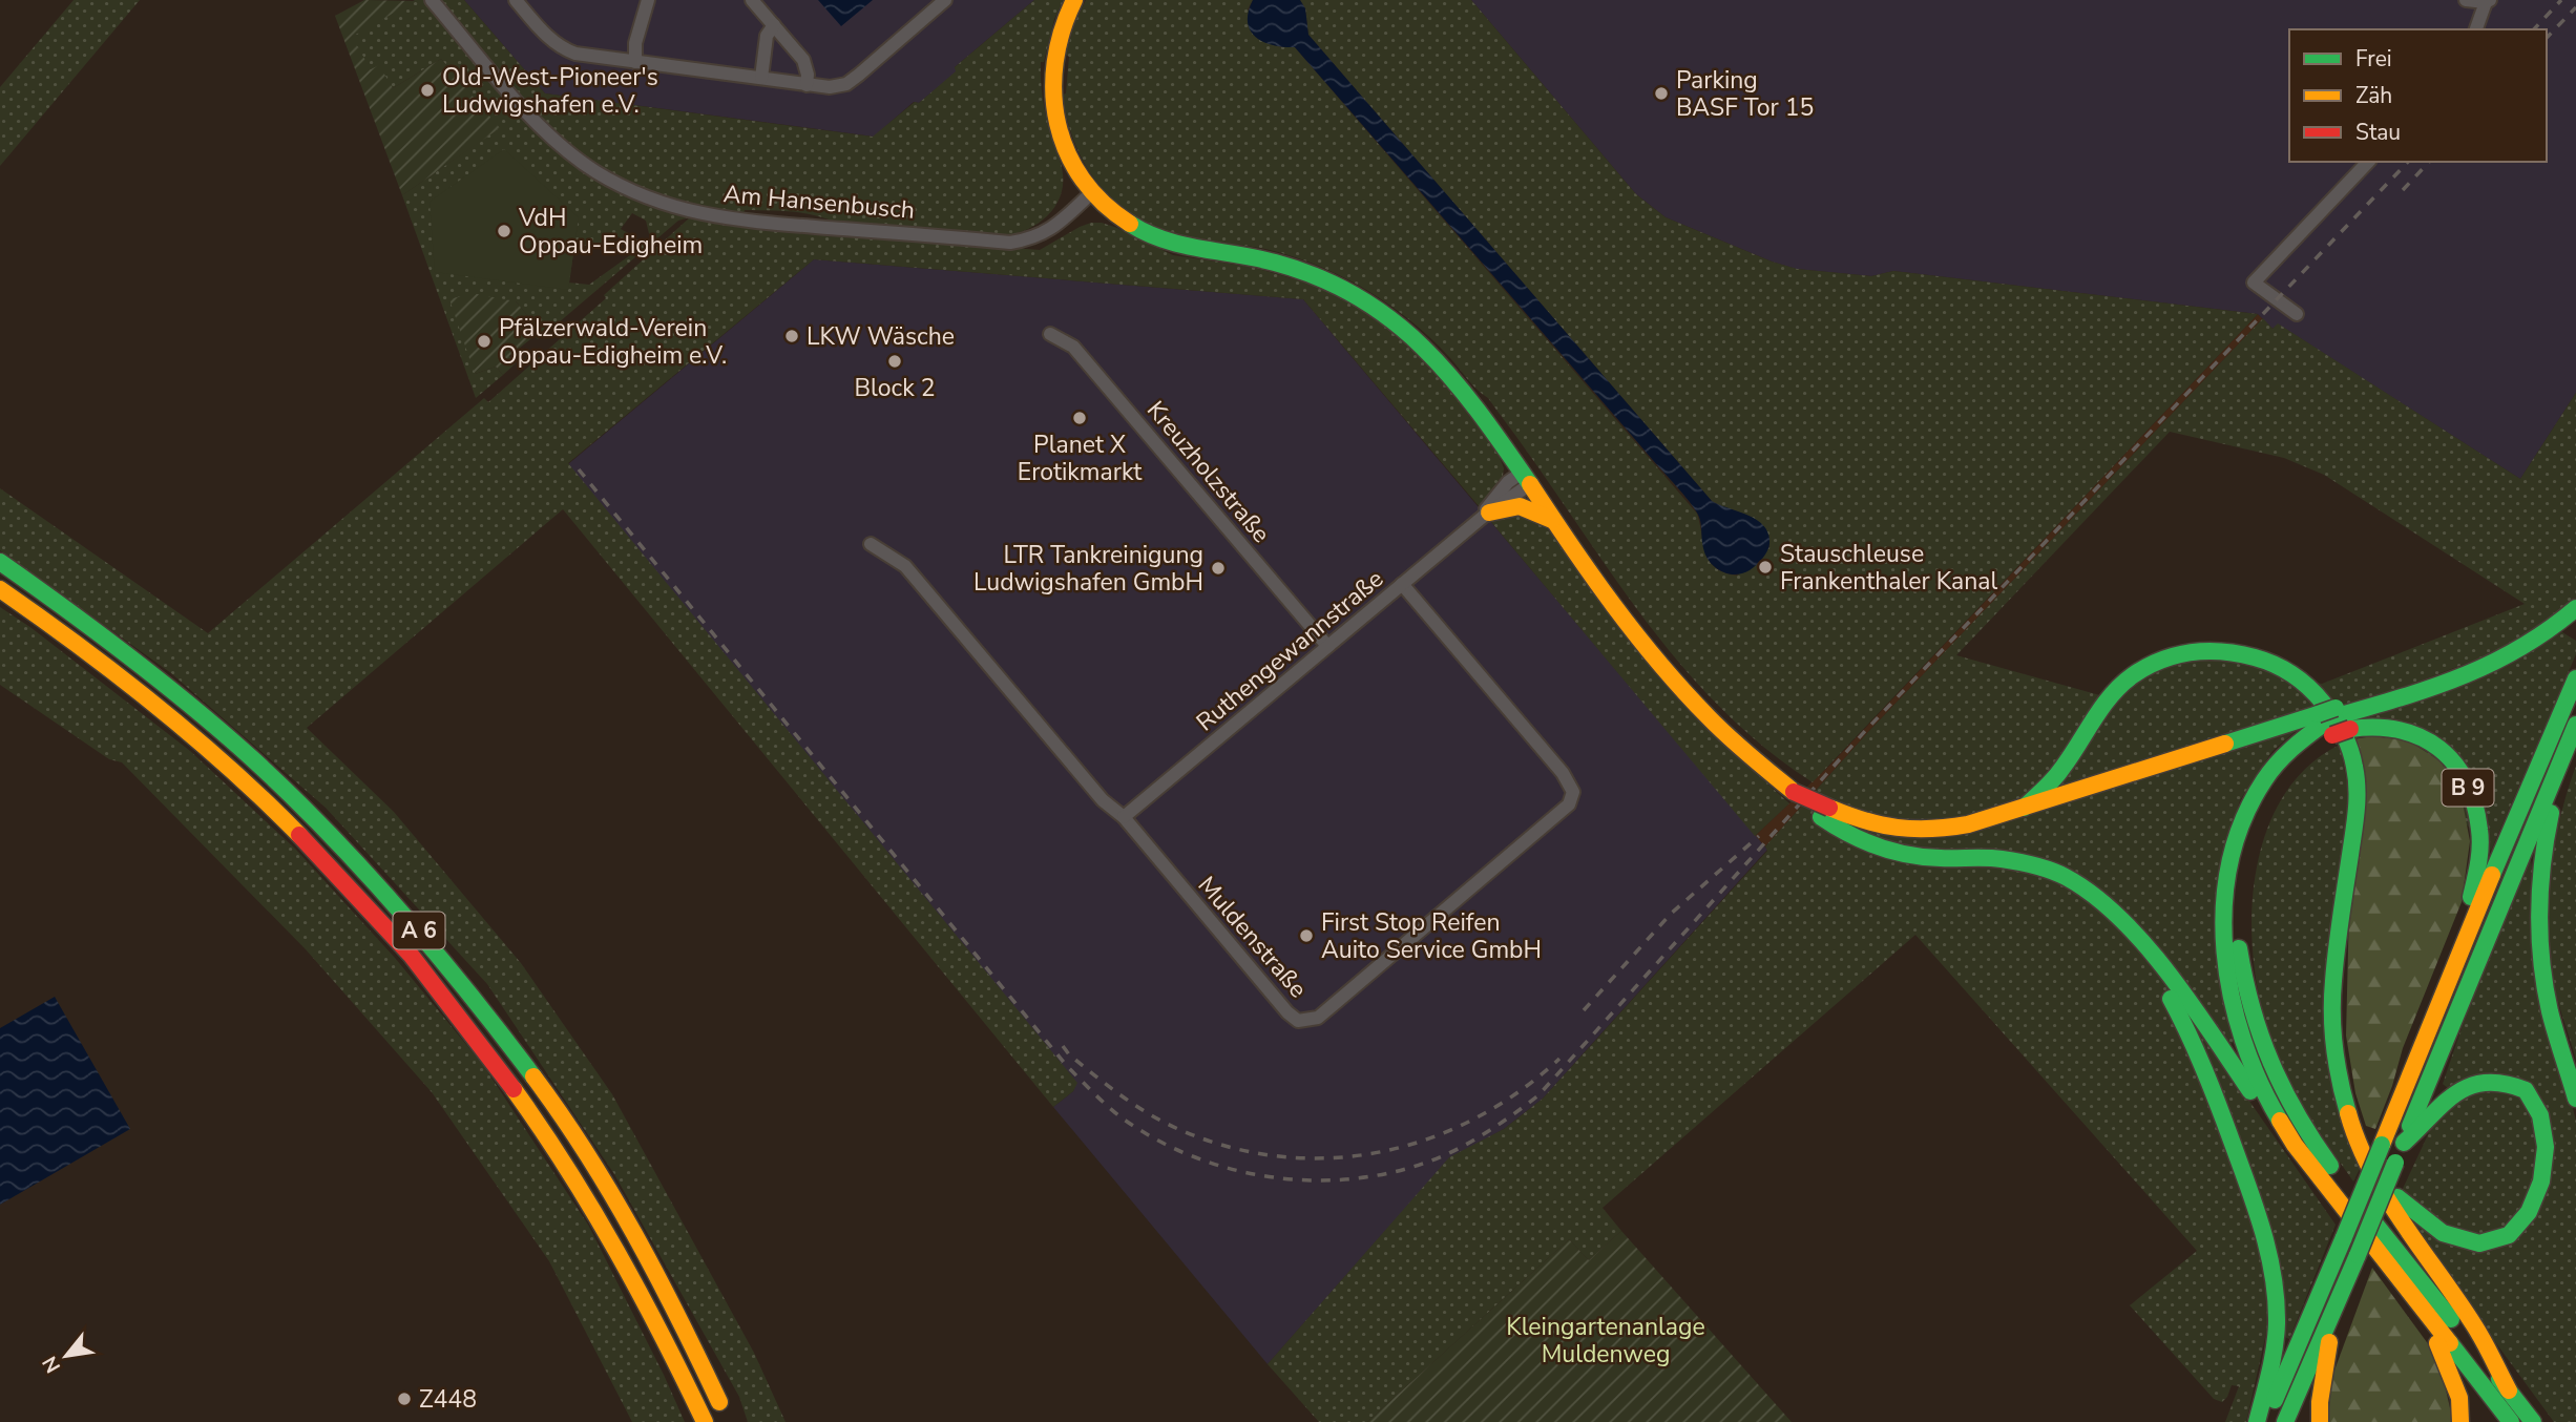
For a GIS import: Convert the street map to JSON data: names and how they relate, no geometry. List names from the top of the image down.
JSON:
{
  "streets": {
    "main road": ["B 9", "A 6"],
    "street": [
      "Am Hansenbusch",
      "Kreuzholzstraße",
      "Ruthengewannstraße",
      "Muldenstraße"
    ]
  },
  "crossings": [
    ["Kreuzholzstraße", "Ruthengewannstraße"],
    ["Ruthengewannstraße", "Muldenstraße"]
  ],
  "parks": ["Kleingartenanlage Muldenweg"],
  "places": [
    "Old-West-Pioneer's Ludwigshafen e.V.",
    "Parking BASF Tor 15",
    "VdH Oppau-Edigheim",
    "LKW Wäsche",
    "Pfälzerwald-Verein Oppau-Edigheim e.V.",
    "Block 2",
    "Planet X Erotikmarkt",
    "Stauschleuse Frankenthaler Kanal",
    "LTR Tankreinigung Ludwigshafen GmbH",
    "First Stop Reifen Auito Service GmbH",
    "Z448"
  ],
  "legend": ["Frei", "Zäh", "Stau"],
  "north": "bottom left"
}
